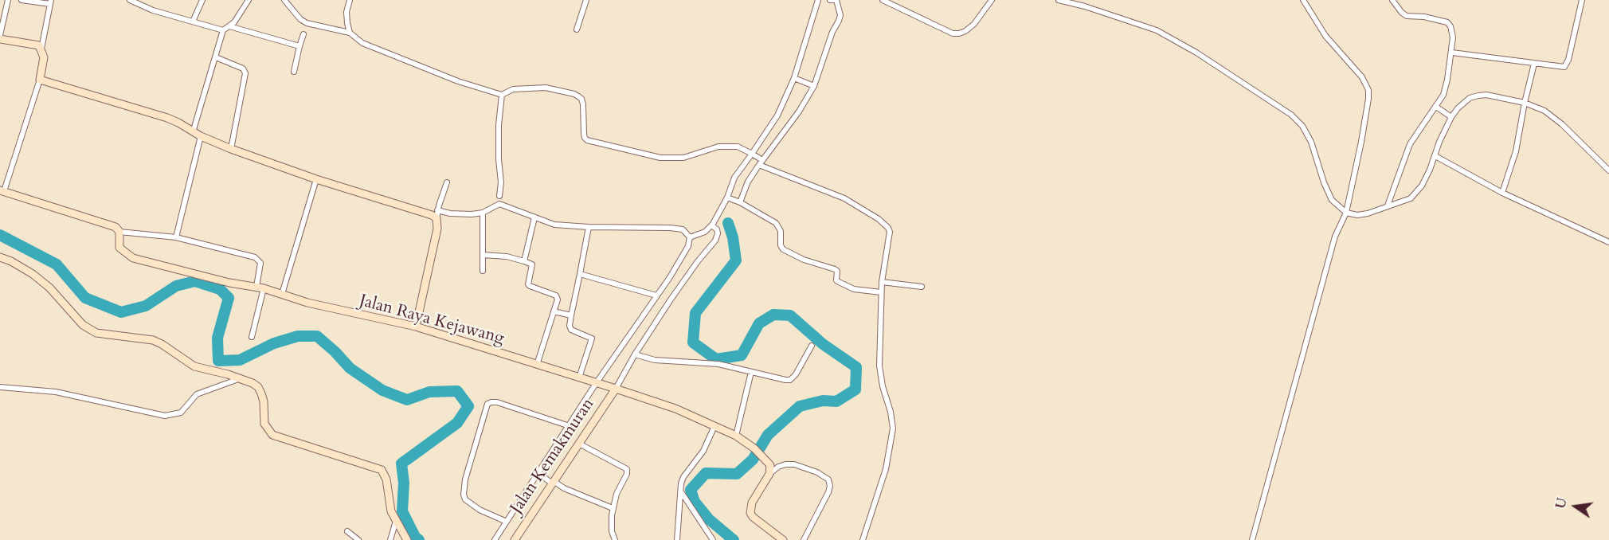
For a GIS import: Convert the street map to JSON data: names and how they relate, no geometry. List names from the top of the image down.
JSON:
{
  "streets": {
    "street": ["Jalan Raya Kejawang", "Jalan Kemakmuran"]
  },
  "crossings": [
    ["Jalan Raya Kejawang", "Jalan Kemakmuran"]
  ],
  "north": "left"
}
